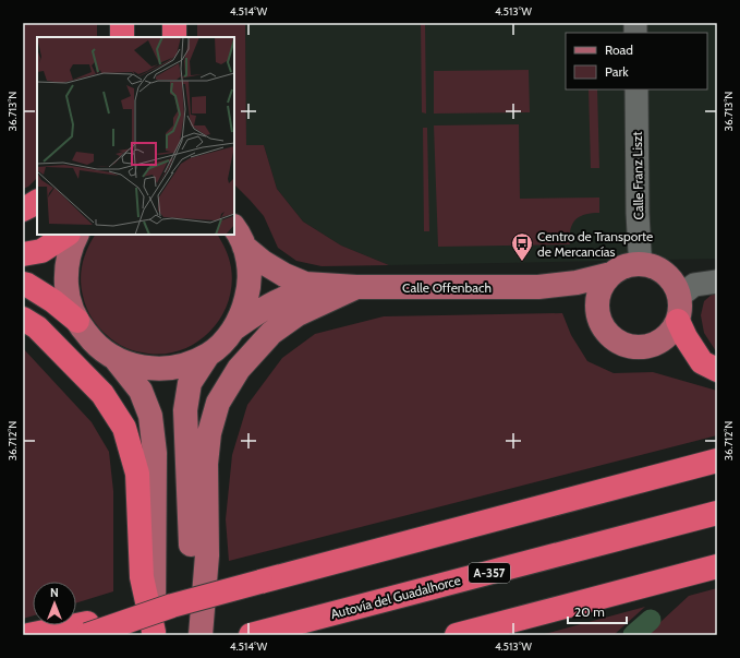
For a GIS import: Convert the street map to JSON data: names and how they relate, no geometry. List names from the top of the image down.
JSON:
{
  "streets": {
    "highway": ["A-357", "Autovía del Guadalhorce"],
    "main road": ["Calle Offenbach"],
    "street": ["Calle Franz Liszt"]
  },
  "crossings": [
    ["Calle Franz Liszt", "Calle Offenbach"]
  ],
  "places": {
    "bus stop": ["Centro de Transporte de Mercancías"]
  },
  "legend": ["Road", "Park"],
  "scale_bar": "20 m",
  "north": "top",
  "coordinates": [
    "4.514°W",
    "4.513°W",
    "36.713°N",
    "36.712°N"
  ]
}
